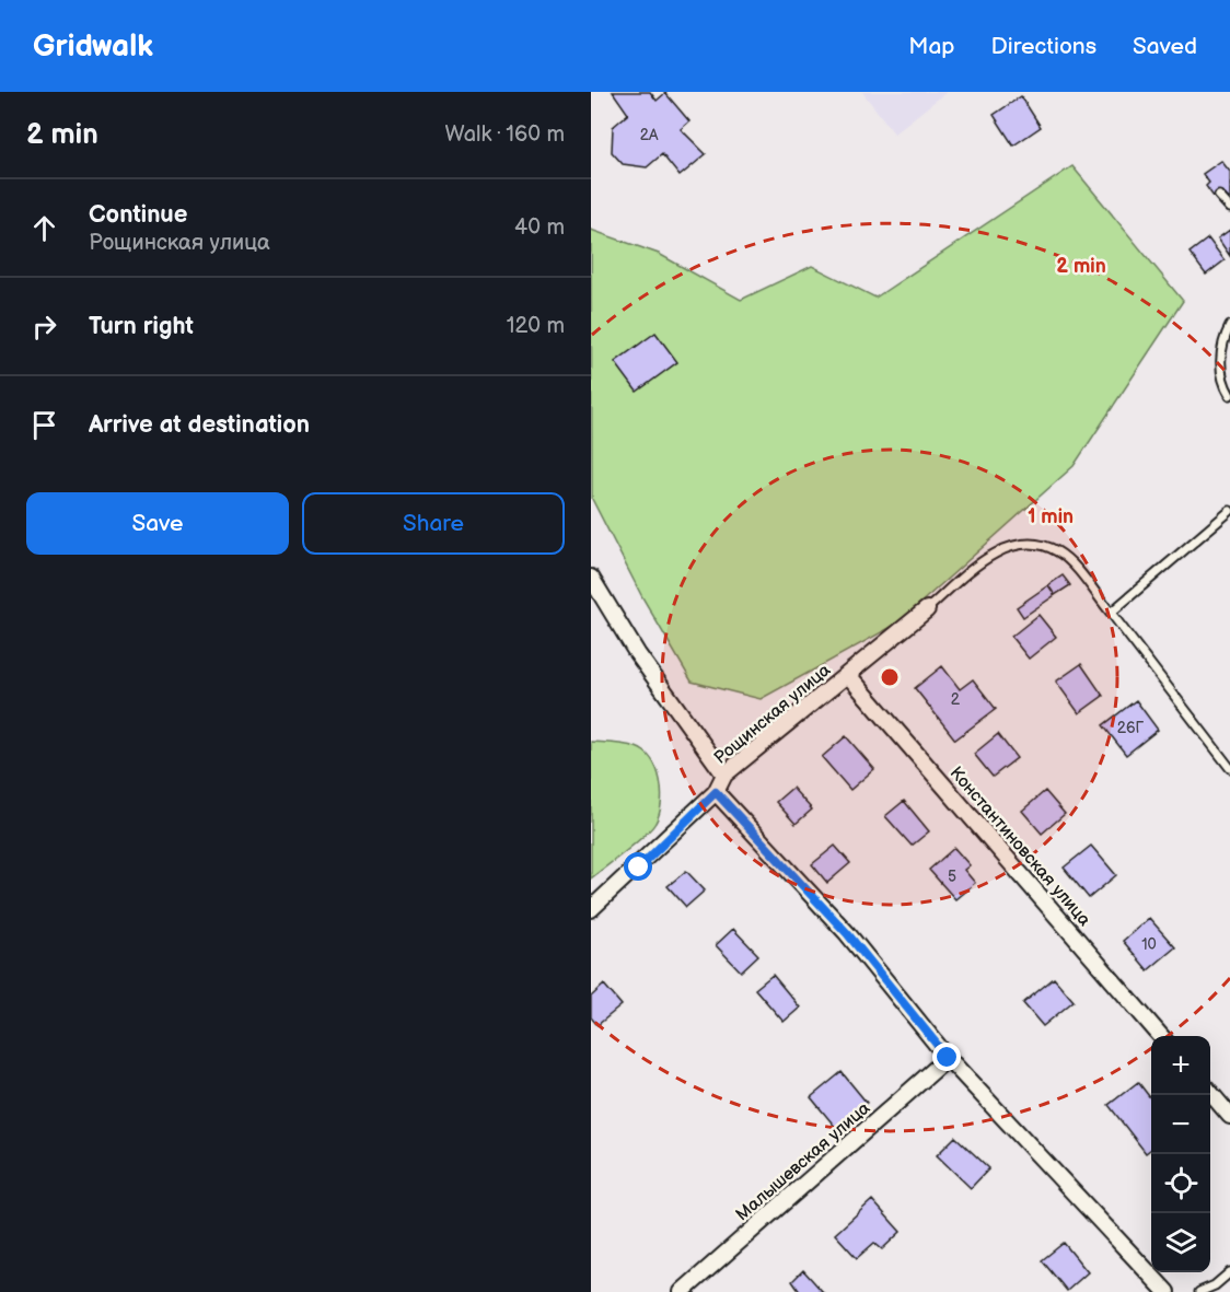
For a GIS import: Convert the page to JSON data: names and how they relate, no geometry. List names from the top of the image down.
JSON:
{
  "streets": {
    "street": ["Рощинская улица", "Константиновская улица", "Малышевская улица"]
  },
  "crossings": [
    ["Рощинская улица", "Константиновская улица"]
  ],
  "house_numbers": [
    "2А",
    "2",
    "26Г",
    "5",
    "10"
  ],
  "page": {
    "header": "Gridwalk",
    "nav": ["Map", "Directions", "Saved"],
    "heading": ["2 min", "Walk · 160 m"],
    "list": [
      ["Continue", "Рощинская улица", "40 m"],
      ["Turn right", "120 m"],
      "Arrive at destination"
    ],
    "buttons": ["Save", "Share"],
    "map_buttons": ["+", "−"]
  },
  "rings": ["2 min", "1 min"]
}
